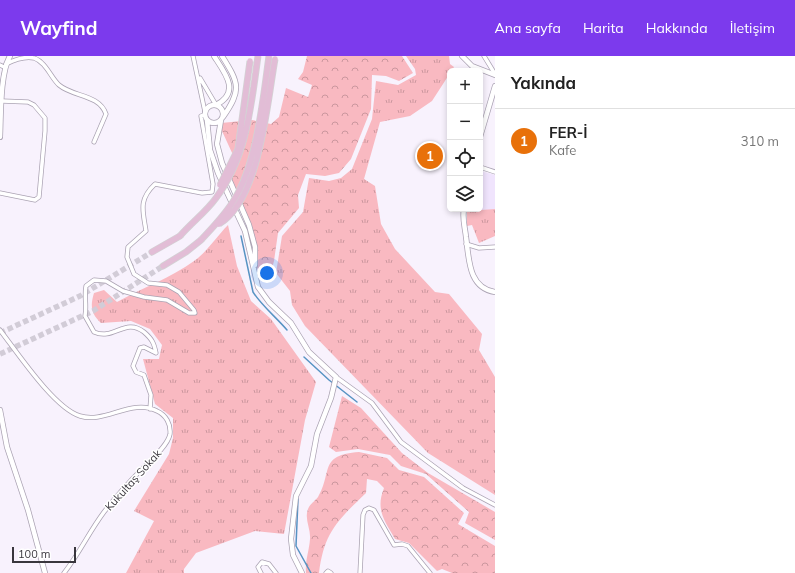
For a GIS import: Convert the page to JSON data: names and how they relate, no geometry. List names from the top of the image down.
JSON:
{
  "streets": {
    "street": ["Kukultaş Sokak"]
  },
  "scale_bar": "100 m",
  "page": {
    "header": "Wayfind",
    "nav": [
      "Ana sayfa",
      "Harita",
      "Hakkında",
      "İletişim"
    ],
    "heading": "Yakında",
    "map_buttons": ["+", "−"],
    "list": [
      {
        "mark": "1",
        "name": "FER-İ",
        "note": "Kafe",
        "value": "310 m"
      }
    ],
    "pins": "1",
    "scale": "100 m"
  }
}
